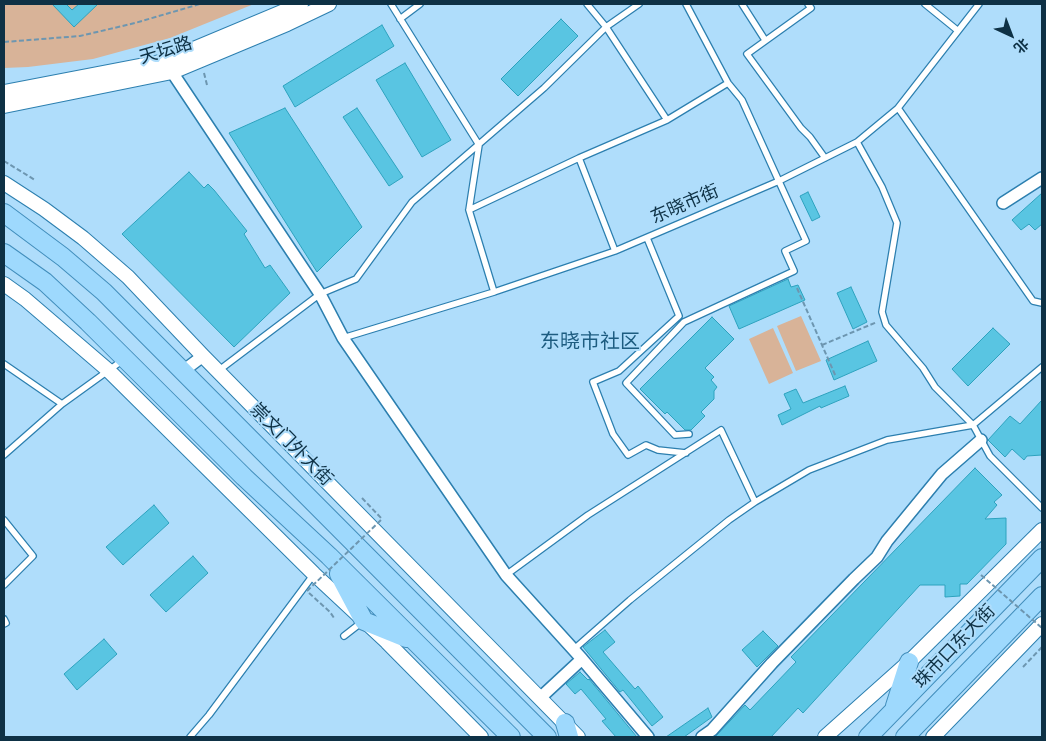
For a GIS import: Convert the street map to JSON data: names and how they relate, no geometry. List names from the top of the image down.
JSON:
{
  "streets": {
    "main road": ["崇文门外大街", "珠市口东大街"],
    "street": ["天坛路"],
    "lane": ["东晓市街"]
  },
  "districts": ["东晓市社区"],
  "north": "bottom right"
}
